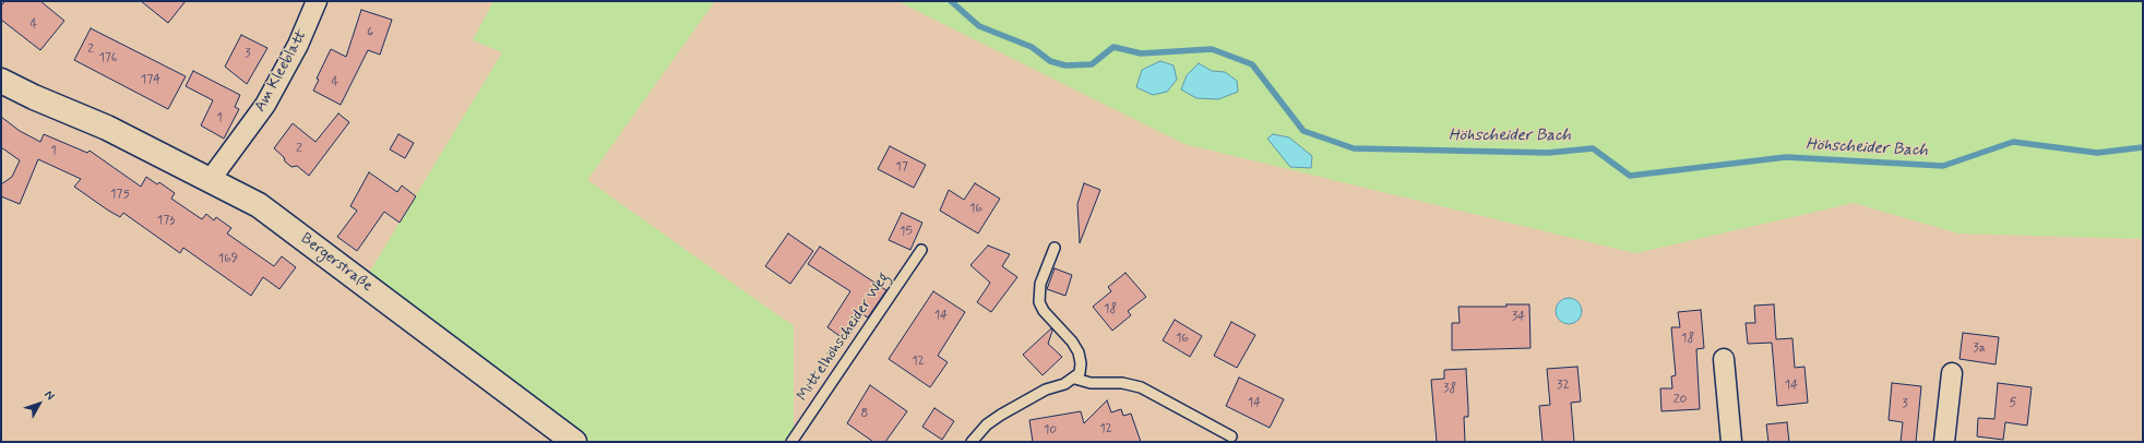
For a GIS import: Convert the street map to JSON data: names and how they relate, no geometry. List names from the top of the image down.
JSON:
{
  "streets": {
    "street": ["Am Kleeblatt", "Bergerstraße"],
    "lane": ["Mittelhöhscheider Weg"]
  },
  "crossings": [
    ["Am Kleeblatt", "Bergerstraße"]
  ],
  "water": ["Höhscheider Bach"],
  "house_numbers": [
    "4",
    "6",
    "2",
    "3",
    "176",
    "174",
    "4",
    "1",
    "2",
    "1",
    "17",
    "175",
    "16",
    "173",
    "15",
    "169",
    "18",
    "14",
    "34",
    "16",
    "18",
    "3a",
    "12",
    "32",
    "14",
    "38",
    "20",
    "14",
    "5",
    "3",
    "8",
    "12",
    "10"
  ],
  "north": "top right"
}
